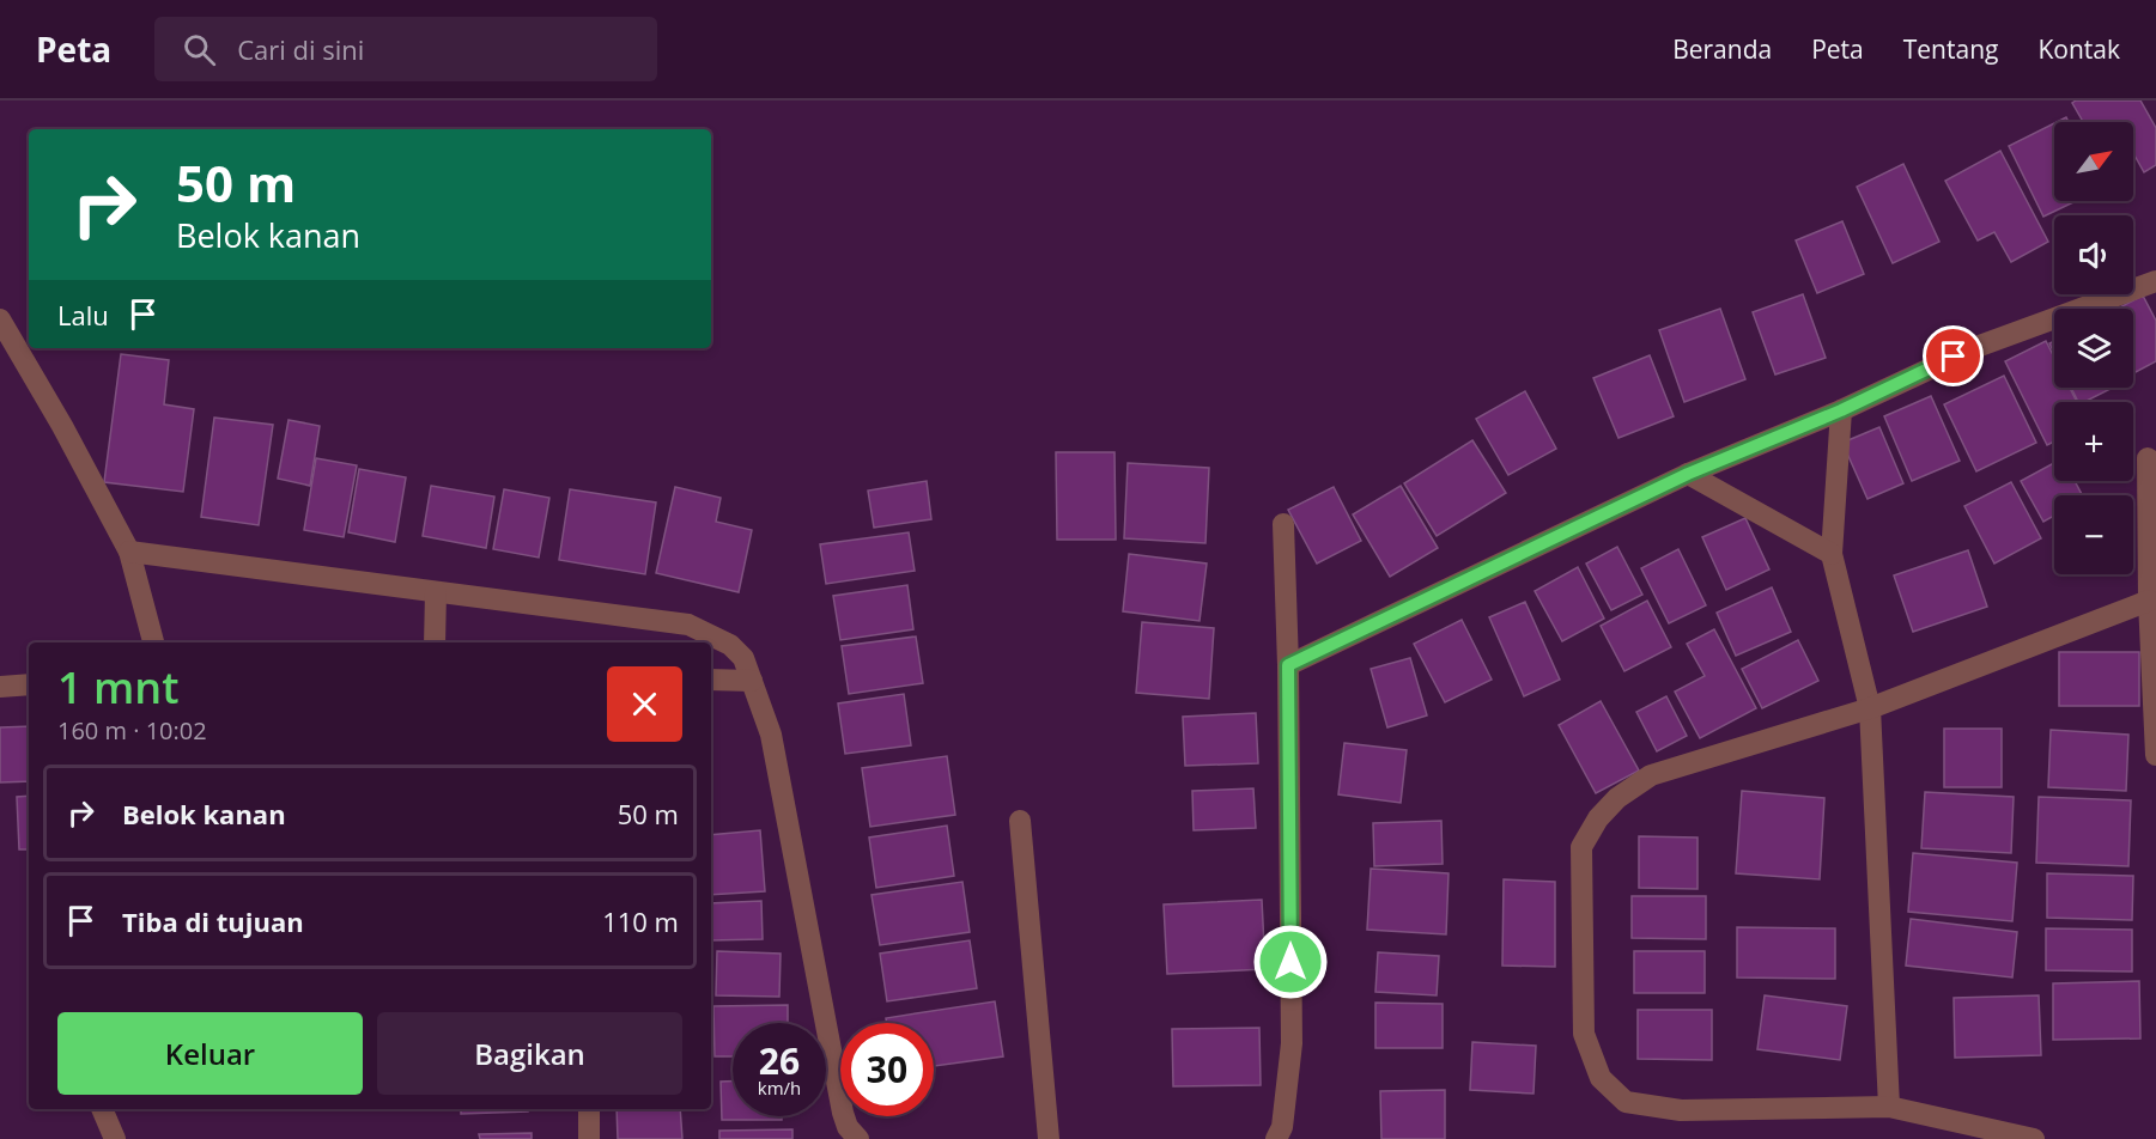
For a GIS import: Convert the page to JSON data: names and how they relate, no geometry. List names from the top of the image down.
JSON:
{
  "north": "top right",
  "page": {
    "header": "Peta",
    "search": "Cari di sini",
    "nav": [
      "Beranda",
      "Peta",
      "Tentang",
      "Kontak"
    ],
    "map_buttons": ["+", "−"],
    "turn": ["50 m", "Belok kanan"],
    "then": "Lalu",
    "heading": ["1 mnt", "160 m · 10:02"],
    "list": [
      {
        "name": "Belok kanan",
        "value": "50 m"
      },
      {
        "name": "Tiba di tujuan",
        "value": "110 m"
      }
    ],
    "buttons": ["Keluar", "Bagikan"],
    "speed": "26 km/h",
    "limit": "30"
  }
}
